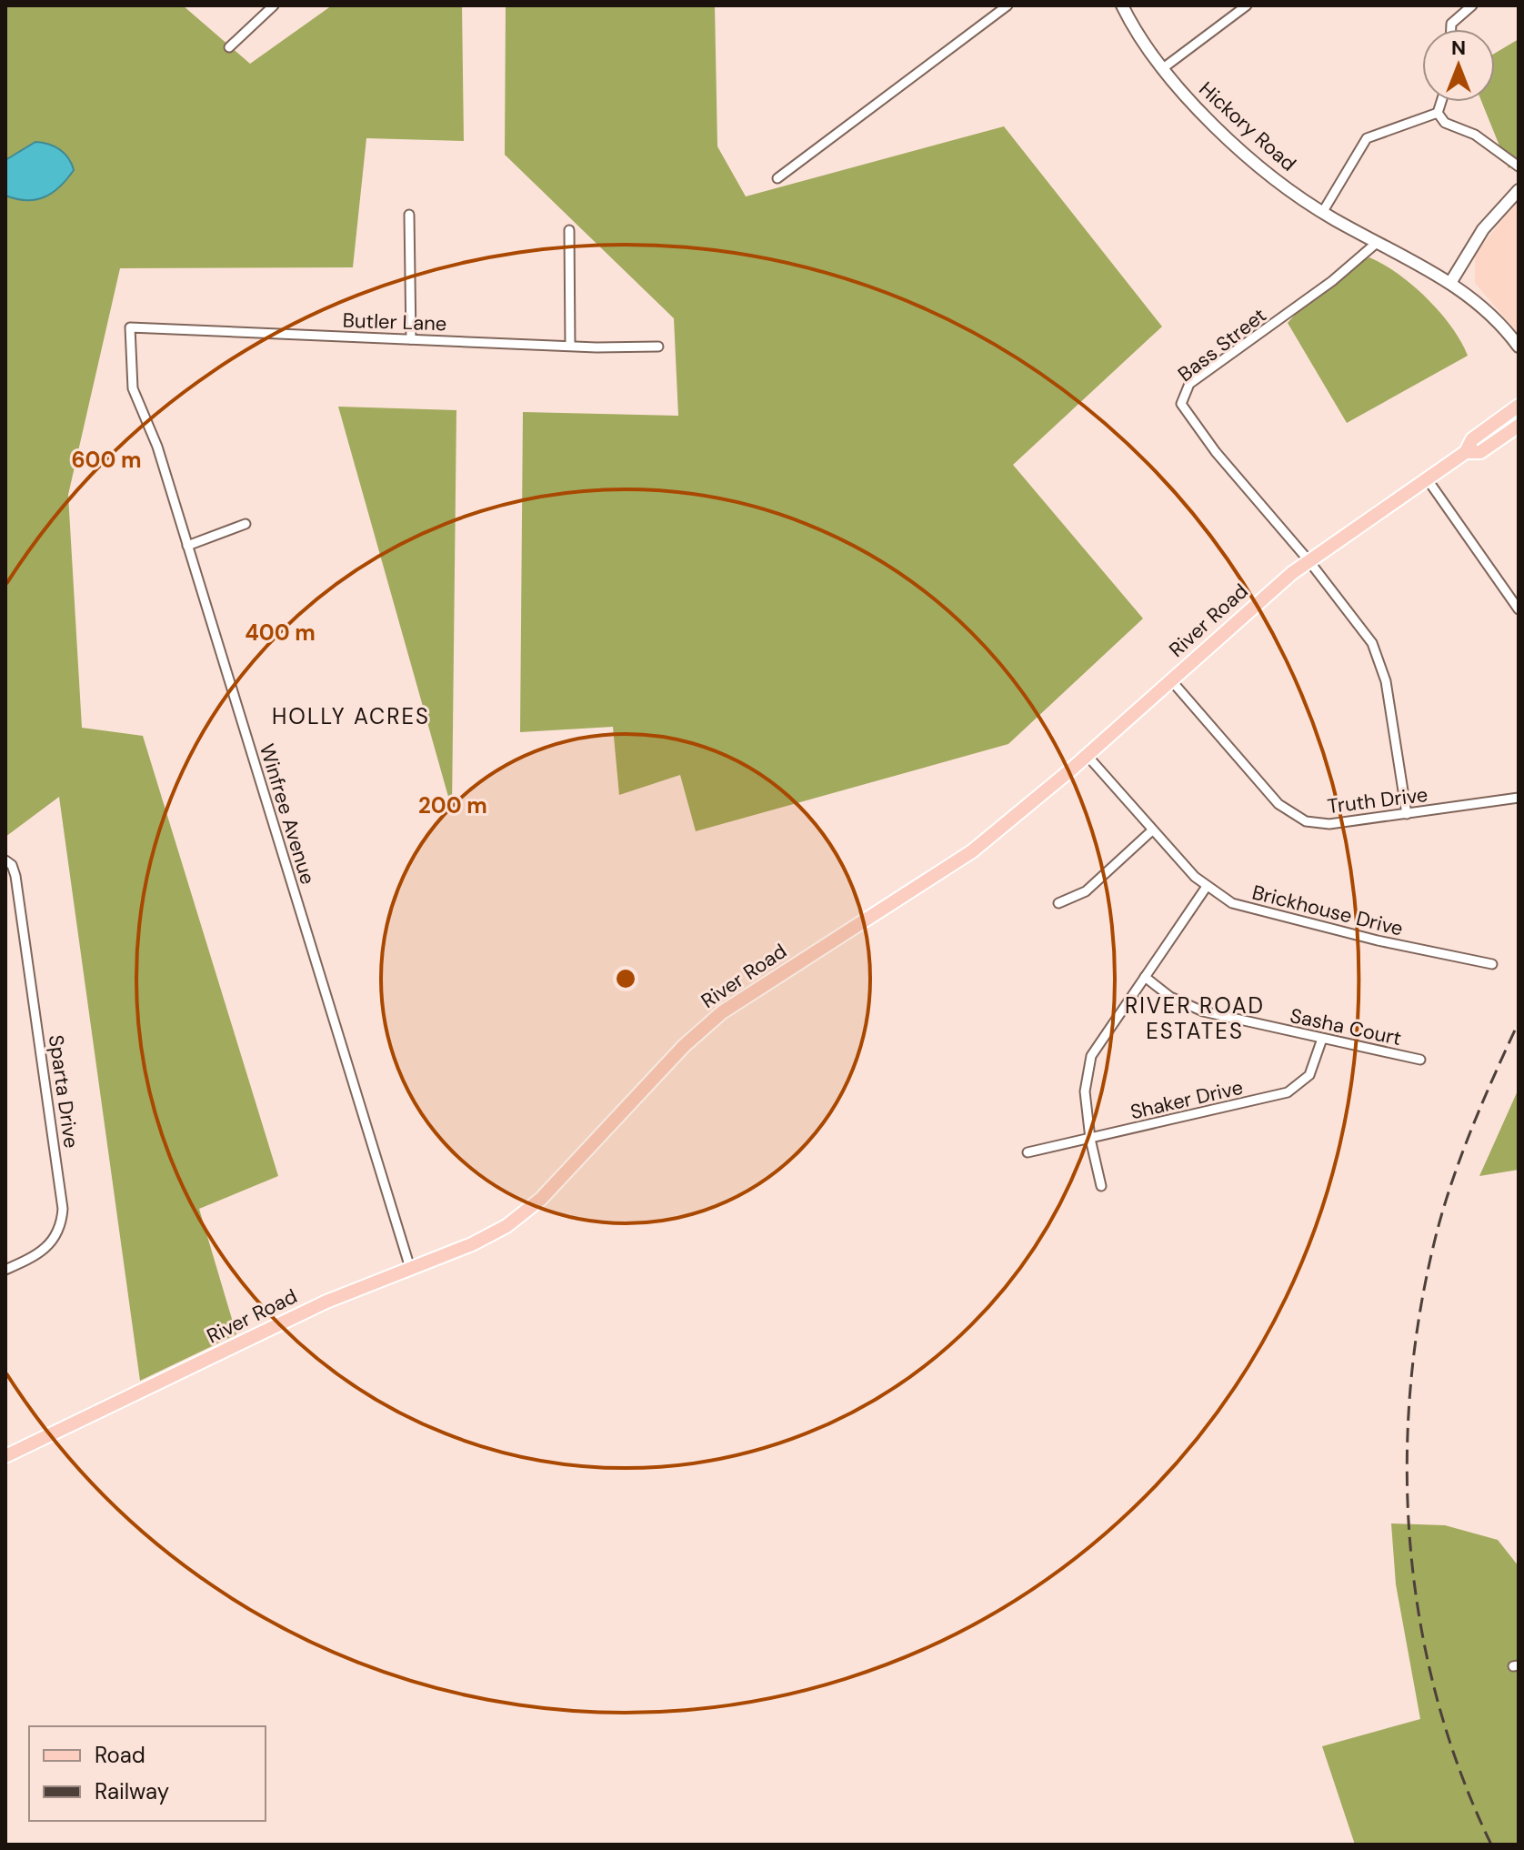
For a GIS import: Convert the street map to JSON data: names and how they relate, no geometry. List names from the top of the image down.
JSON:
{
  "streets": {
    "main road": ["Hickory Road", "River Road"],
    "street": [
      "Butler Lane",
      "Bass Street",
      "Truth Drive",
      "Winfree Avenue",
      "Brickhouse Drive",
      "Sasha Court",
      "Sparta Drive",
      "Shaker Drive"
    ]
  },
  "crossings": [
    ["Hickory Road", "Bass Street"],
    ["Butler Lane", "Winfree Avenue"],
    ["Bass Street", "River Road"],
    ["Bass Street", "Truth Drive"],
    ["River Road", "Truth Drive"],
    ["River Road", "Winfree Avenue"],
    ["River Road", "Brickhouse Drive"],
    ["Sasha Court", "Shaker Drive"]
  ],
  "districts": ["HOLLY ACRES", "RIVER ROAD ESTATES"],
  "legend": ["Road", "Railway"],
  "north": "top",
  "rings": ["600 m", "400 m", "200 m"]
}
